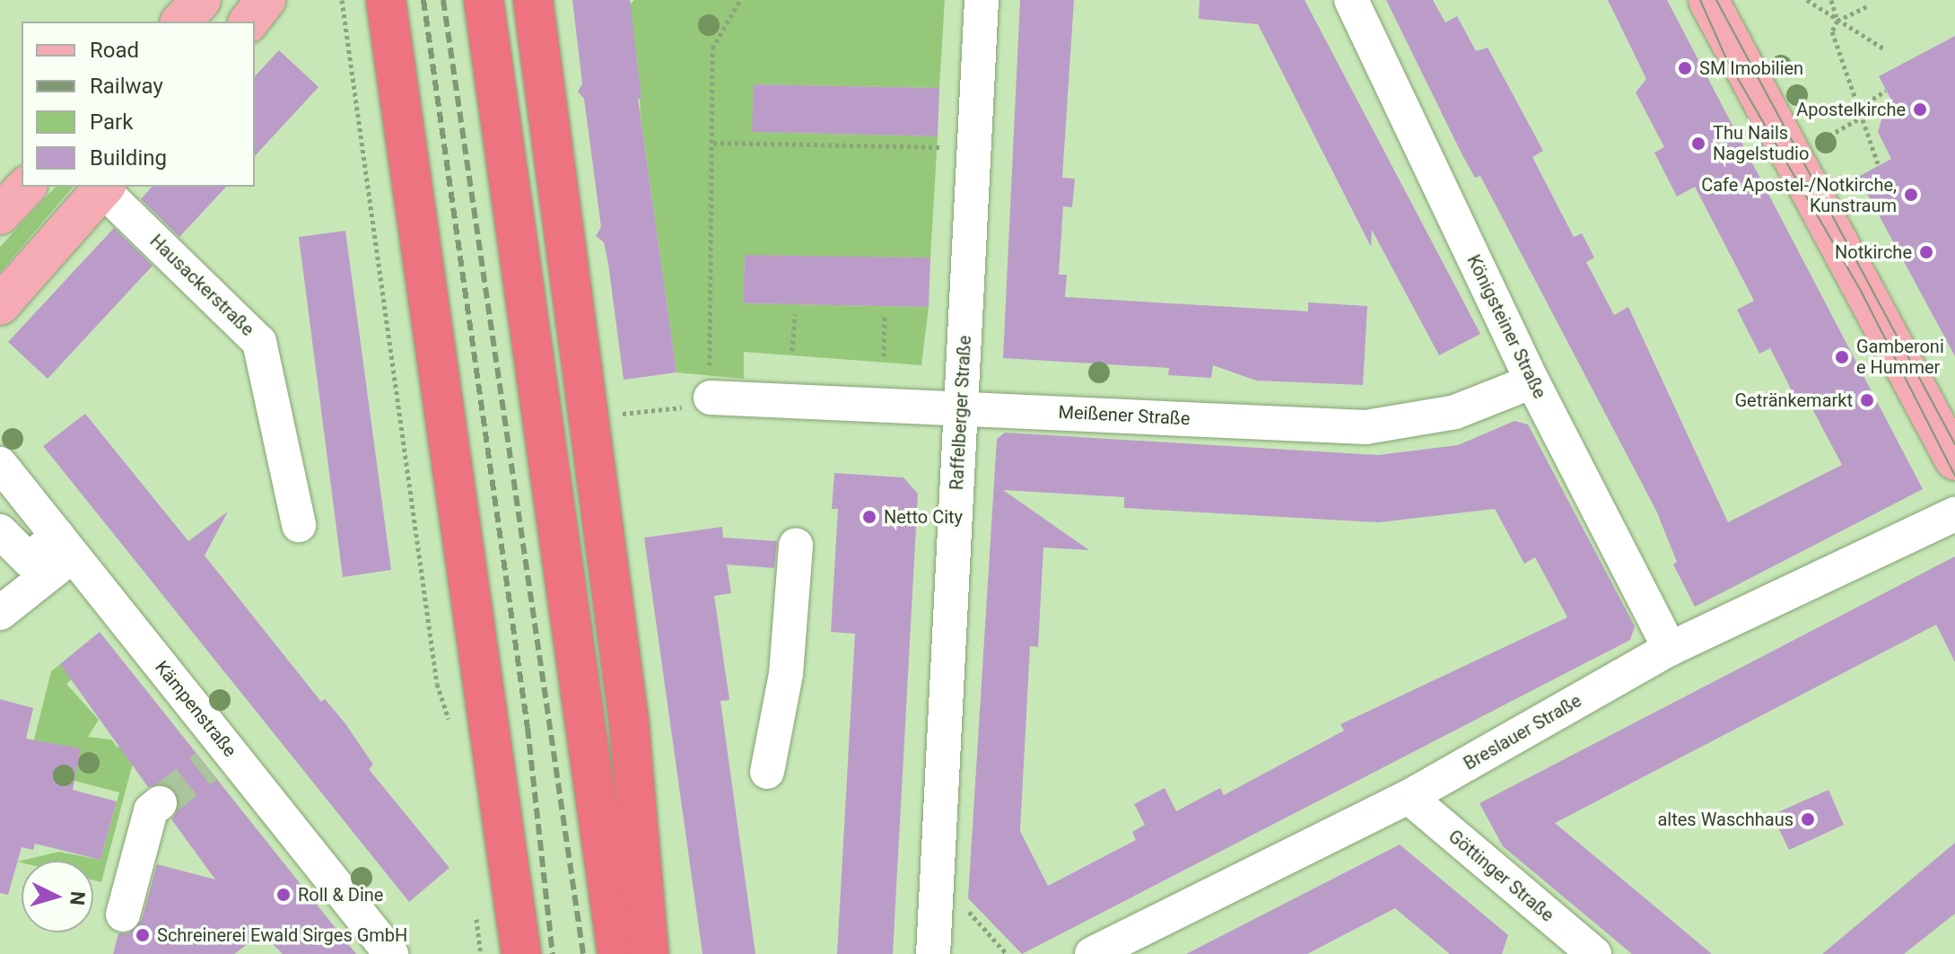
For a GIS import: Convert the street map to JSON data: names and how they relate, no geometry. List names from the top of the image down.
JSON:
{
  "streets": {
    "main road": ["Hausackerstraße"],
    "street": [
      "Königsteiner Straße",
      "Raffelberger Straße",
      "Meißener Straße",
      "Kämpenstraße",
      "Breslauer Straße",
      "Göttinger Straße"
    ]
  },
  "crossings": [
    ["Königsteiner Straße", "Meißener Straße"],
    ["Königsteiner Straße", "Breslauer Straße"],
    ["Raffelberger Straße", "Meißener Straße"],
    ["Breslauer Straße", "Göttinger Straße"]
  ],
  "places": [
    "SM Imobilien",
    "Apostelkirche",
    "Thu Nails Nagelstudio",
    "Cafe Apostel-/Notkirche, Kunstraum",
    "Notkirche",
    "Gamberoni e Hummer",
    "Getränkemarkt",
    "Netto City",
    "altes Waschhaus",
    "Roll & Dine",
    "Schreinerei Ewald Sirges GmbH"
  ],
  "legend": [
    "Road",
    "Railway",
    "Park",
    "Building"
  ],
  "north": "right"
}
